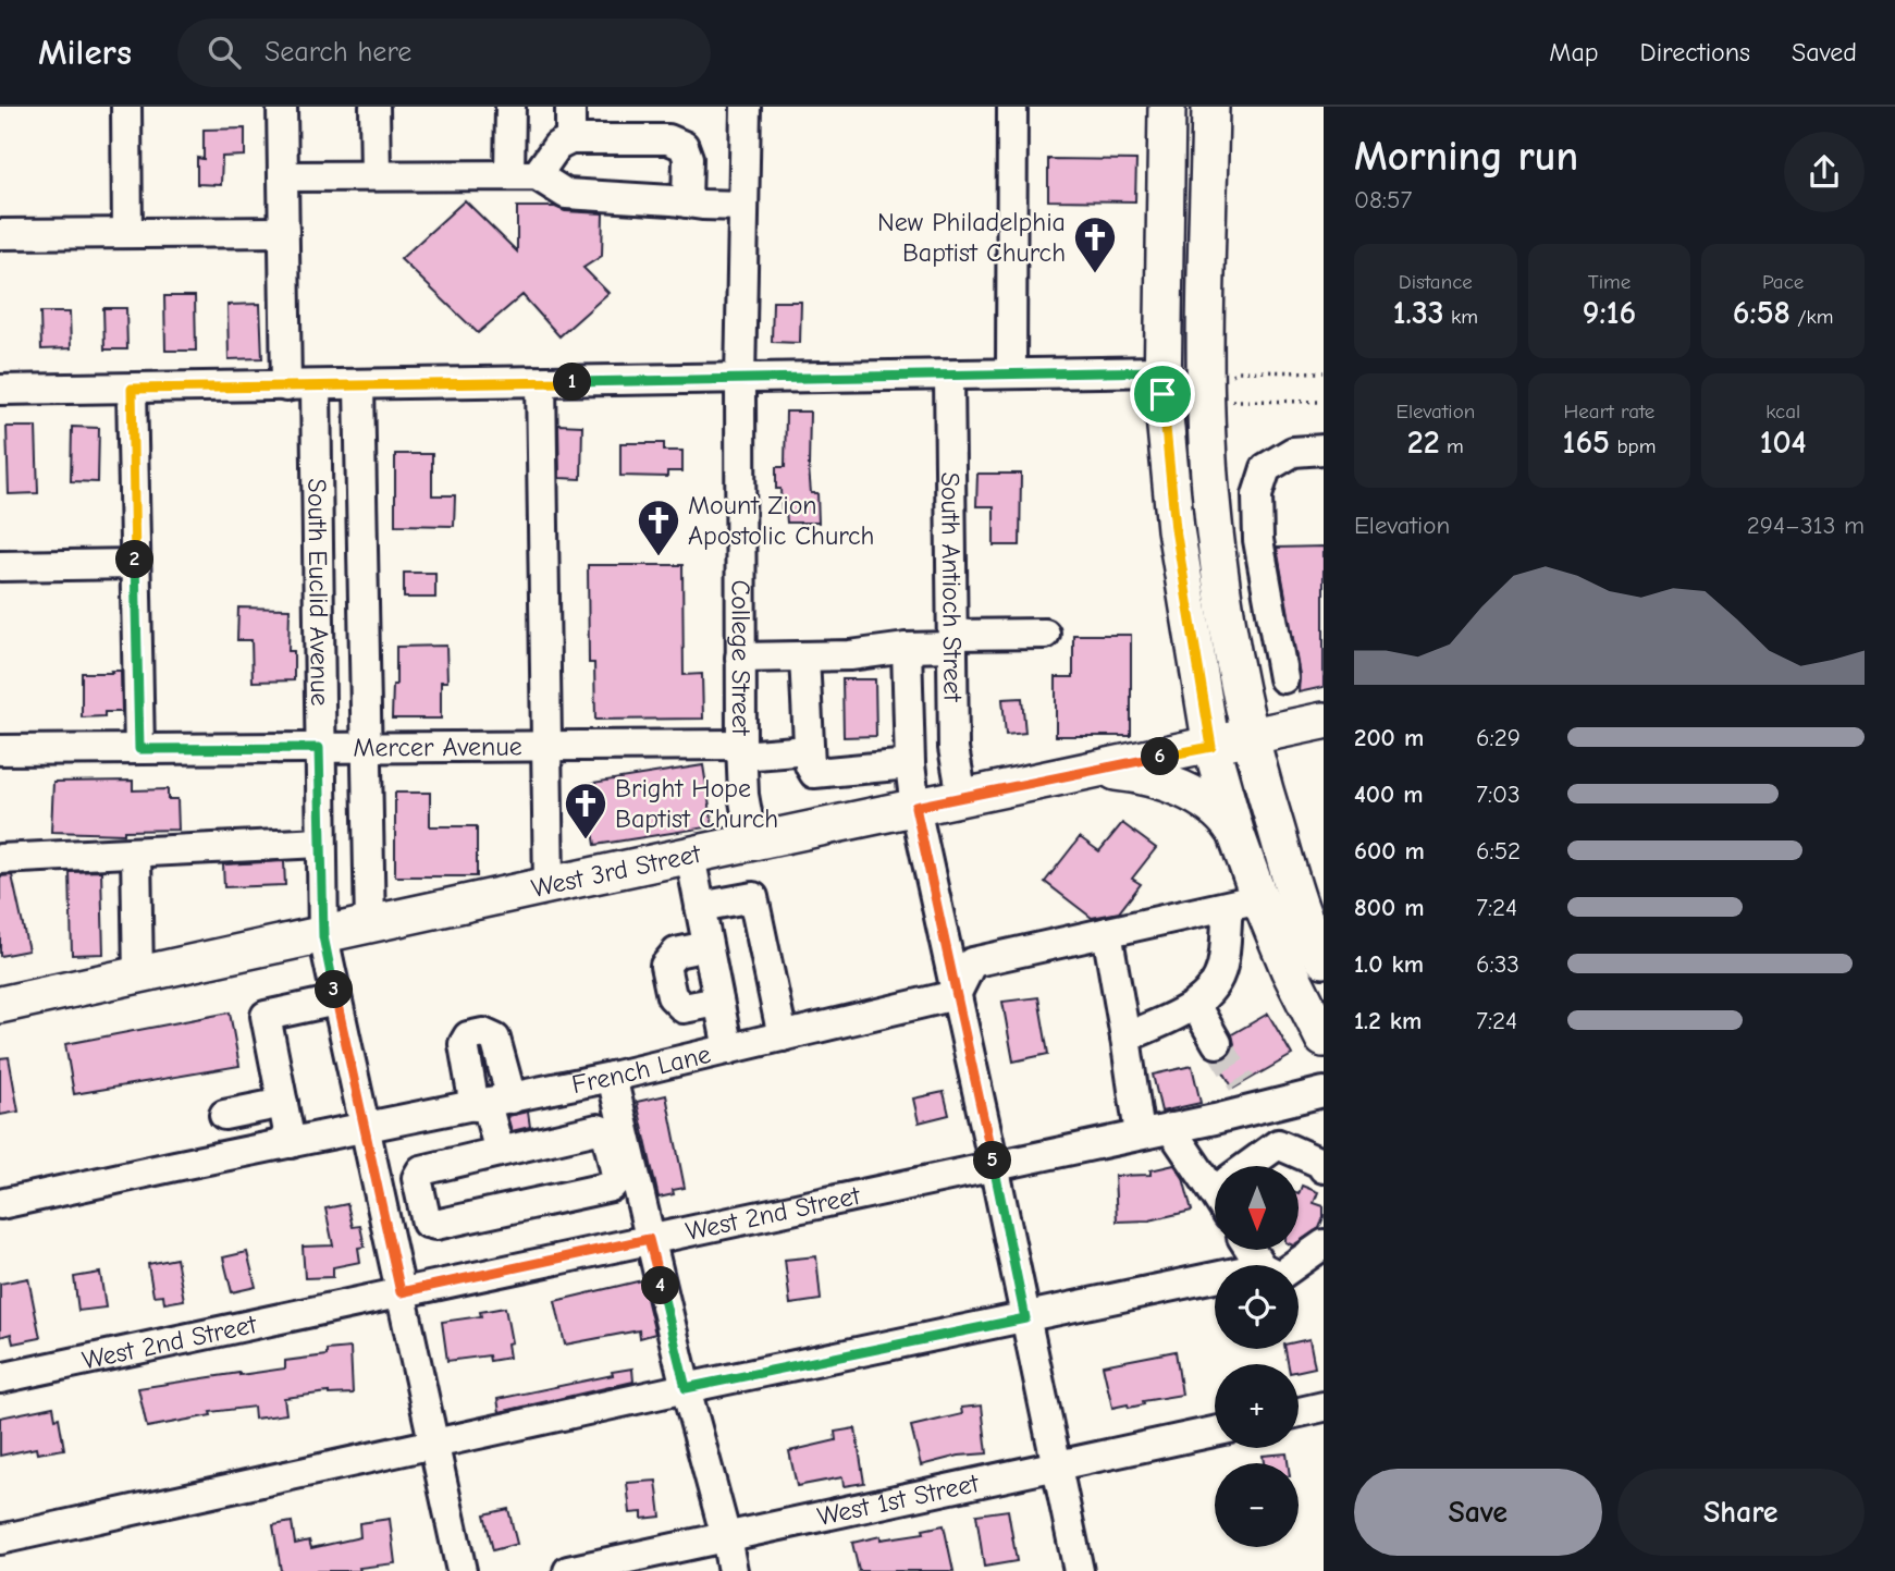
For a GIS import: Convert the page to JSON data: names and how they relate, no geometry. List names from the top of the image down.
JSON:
{
  "streets": {
    "main road": ["West 3rd Street"],
    "street": [
      "South Antioch Street",
      "South Euclid Avenue",
      "College Street",
      "Mercer Avenue",
      "French Lane",
      "West 2nd Street",
      "West 1st Street"
    ]
  },
  "crossings": [
    ["South Antioch Street", "West 3rd Street"],
    ["South Euclid Avenue", "Mercer Avenue"],
    ["South Euclid Avenue", "West 3rd Street"],
    ["South Euclid Avenue", "French Lane"],
    ["South Euclid Avenue", "West 2nd Street"],
    ["College Street", "Mercer Avenue"],
    ["College Street", "West 3rd Street"]
  ],
  "places": {
    "church": ["New Philadelphia Baptist Church", "Mount Zion Apostolic Church", "Bright Hope Baptist Church"]
  },
  "north": "bottom",
  "page": {
    "header": "Milers",
    "search": "Search here",
    "nav": ["Map", "Directions", "Saved"],
    "heading": ["Morning run", "08:57"],
    "stats": [
      ["Distance", "1.33 km"],
      ["Time", "9:16"],
      ["Pace", "6:58 /km"],
      ["Elevation", "22 m"],
      ["Heart rate", "165 bpm"],
      ["kcal", "104"]
    ],
    "pins": [
      "1",
      "2",
      "6",
      "3",
      "5",
      "4"
    ],
    "chart": ["Elevation", "294–313 m"],
    "list": [
      {
        "name": "200 m",
        "note": "6:29"
      },
      {
        "name": "400 m",
        "note": "7:03"
      },
      {
        "name": "600 m",
        "note": "6:52"
      },
      {
        "name": "800 m",
        "note": "7:24"
      },
      {
        "name": "1.0 km",
        "note": "6:33"
      },
      {
        "name": "1.2 km",
        "note": "7:24"
      }
    ],
    "map_buttons": ["+", "−"],
    "buttons": ["Save", "Share"]
  }
}
